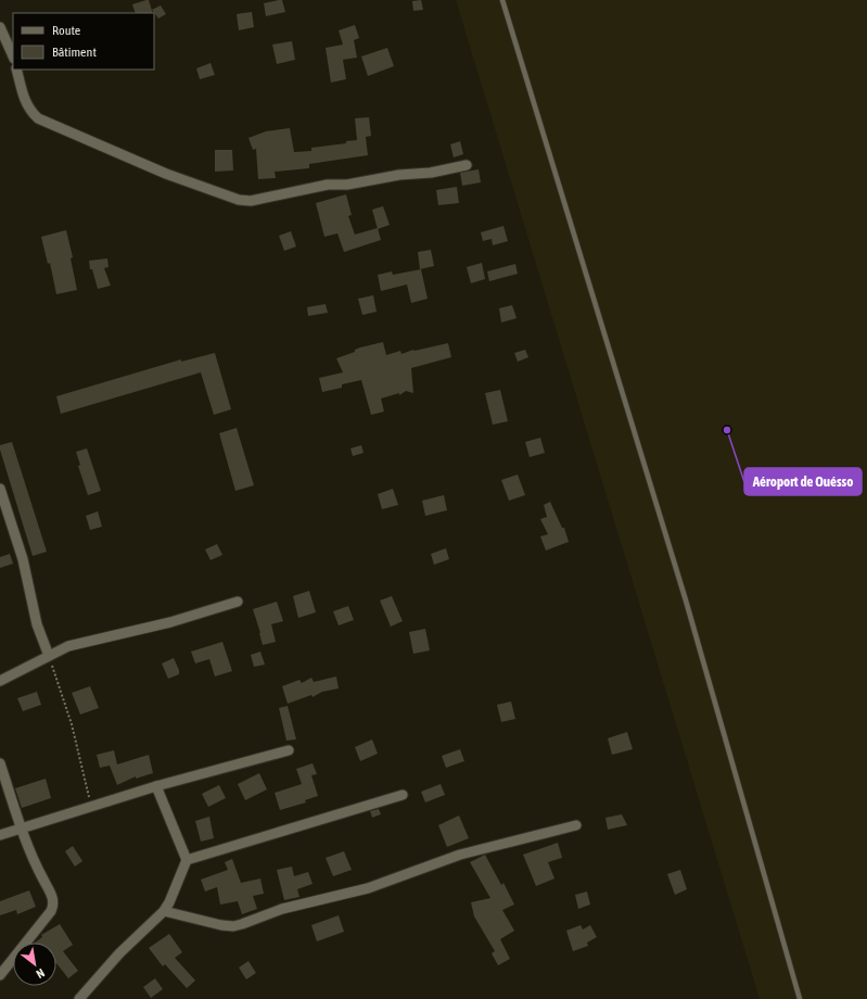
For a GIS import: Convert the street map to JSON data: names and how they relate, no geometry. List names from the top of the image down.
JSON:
{
  "places": ["Aéroport de Ouésso"],
  "legend": ["Route", "Bâtiment"],
  "north": "bottom right"
}
